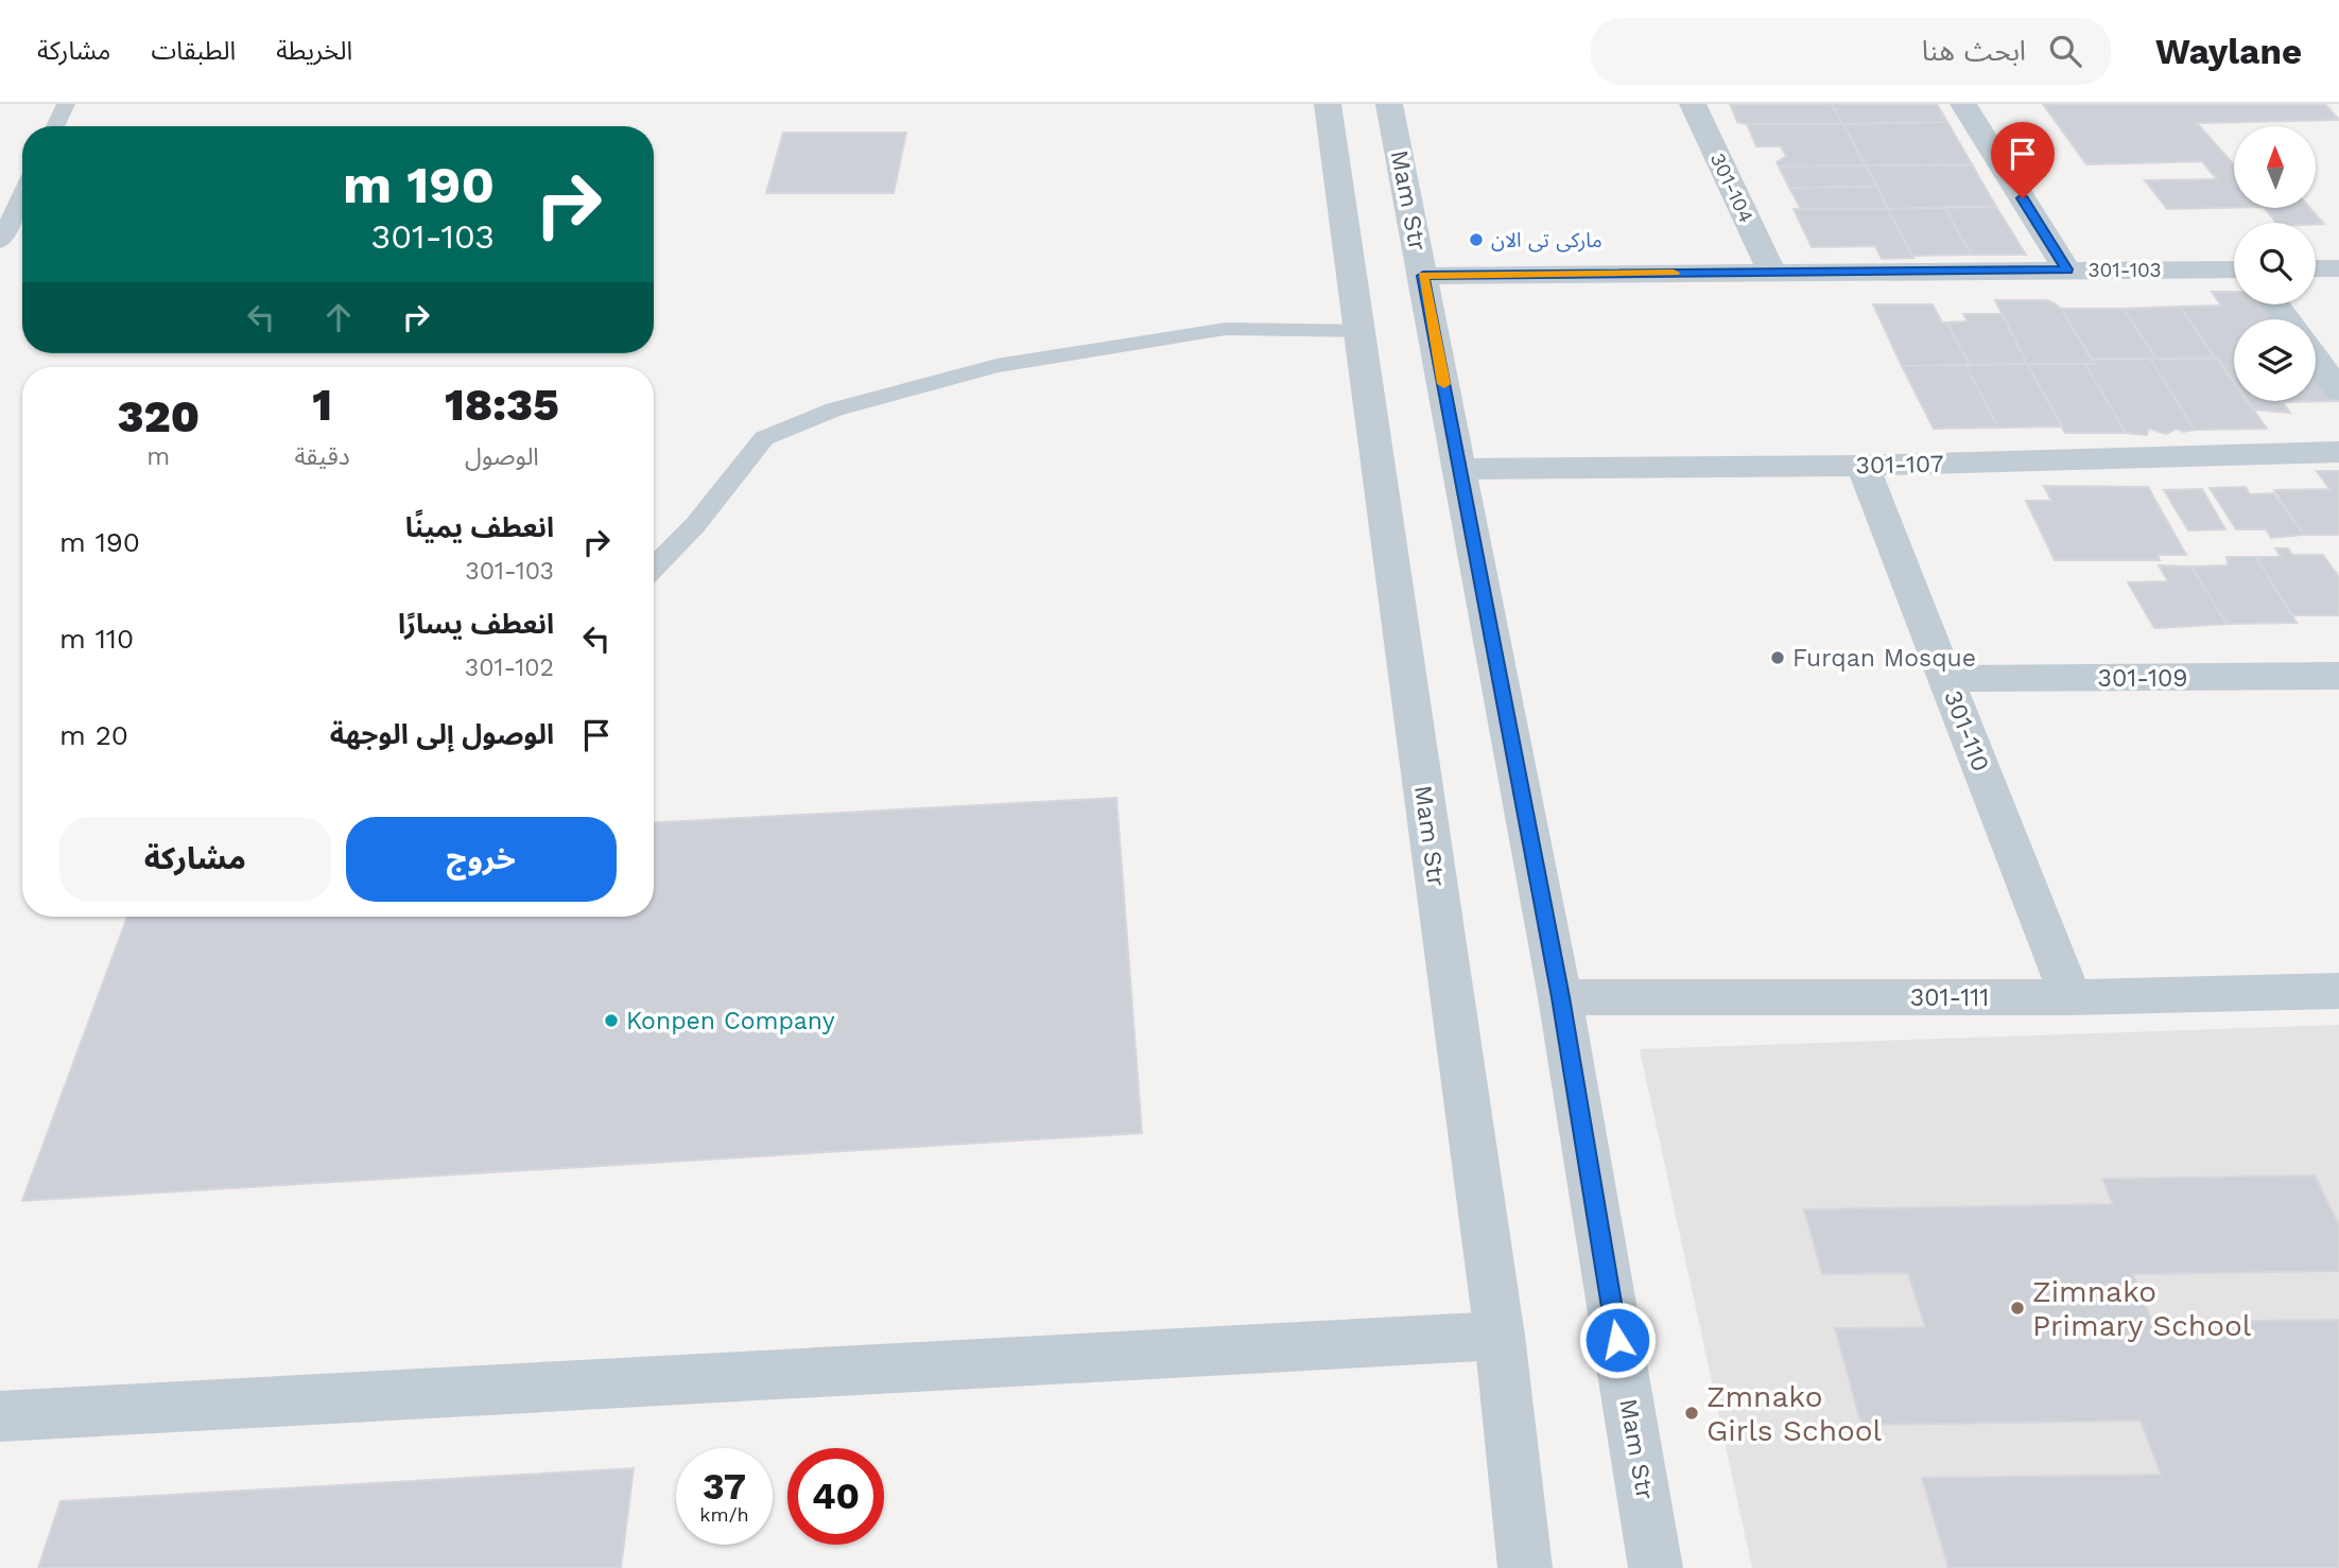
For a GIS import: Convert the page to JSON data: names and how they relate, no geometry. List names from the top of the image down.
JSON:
{
  "streets": {
    "street": [
      "301-104",
      "Mam Str",
      "301-103",
      "301-107",
      "301-109",
      "301-110",
      "301-111"
    ]
  },
  "crossings": [
    ["301-104", "301-103"],
    ["Mam Str", "301-103"],
    ["Mam Str", "301-107"],
    ["Mam Str", "301-111"],
    ["301-107", "301-110"],
    ["301-109", "301-110"],
    ["301-110", "301-111"]
  ],
  "places": [
    "مارکی تی الان",
    "Furqan Mosque",
    "Konpen Company",
    "Zimnako Primary School",
    "Zmnako Girls School"
  ],
  "north": "top",
  "page": {
    "header": "Waylane",
    "search": "ابحث هنا",
    "nav": ["الخريطة", "الطبقات", "مشاركة"],
    "turn": ["190 m", "301-103"],
    "eta": [
      "18:35",
      "الوصول",
      "1",
      "دقيقة",
      "320",
      "m"
    ],
    "list": [
      {
        "name": "انعطف يمينًا",
        "note": "301-103",
        "value": "190 m"
      },
      {
        "name": "انعطف يسارًا",
        "note": "301-102",
        "value": "110 m"
      },
      {
        "name": "الوصول إلى الوجهة",
        "value": "20 m"
      }
    ],
    "buttons": ["خروج", "مشاركة"],
    "speed": "37 km/h",
    "limit": "40"
  }
}
